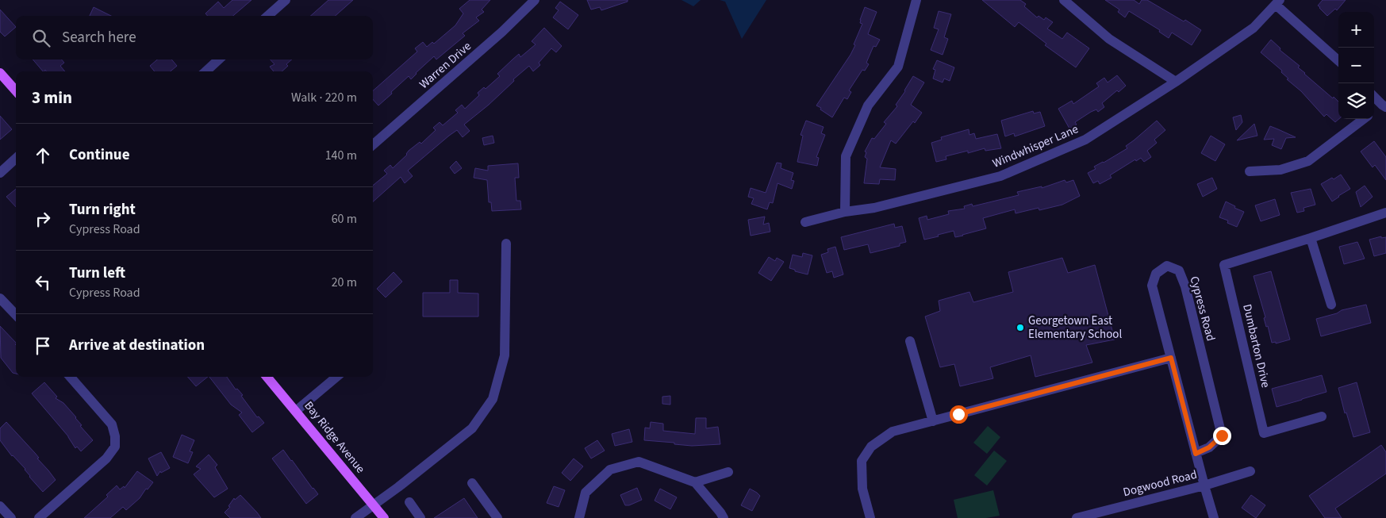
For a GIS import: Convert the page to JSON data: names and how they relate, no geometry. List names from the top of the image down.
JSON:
{
  "streets": {
    "main road": ["Bay Ridge Avenue"],
    "street": [
      "Warren Drive",
      "Windwhisper Lane",
      "Cypress Road",
      "Dumbarton Drive",
      "Dogwood Road"
    ]
  },
  "crossings": [
    ["Cypress Road", "Dogwood Road"]
  ],
  "places": ["Georgetown East Elementary School"],
  "page": {
    "map_buttons": ["+", "−"],
    "search": "Search here",
    "heading": ["3 min", "Walk · 220 m"],
    "list": [
      ["Continue", "140 m"],
      ["Turn right", "Cypress Road", "60 m"],
      ["Turn left", "Cypress Road", "20 m"],
      "Arrive at destination"
    ]
  }
}
